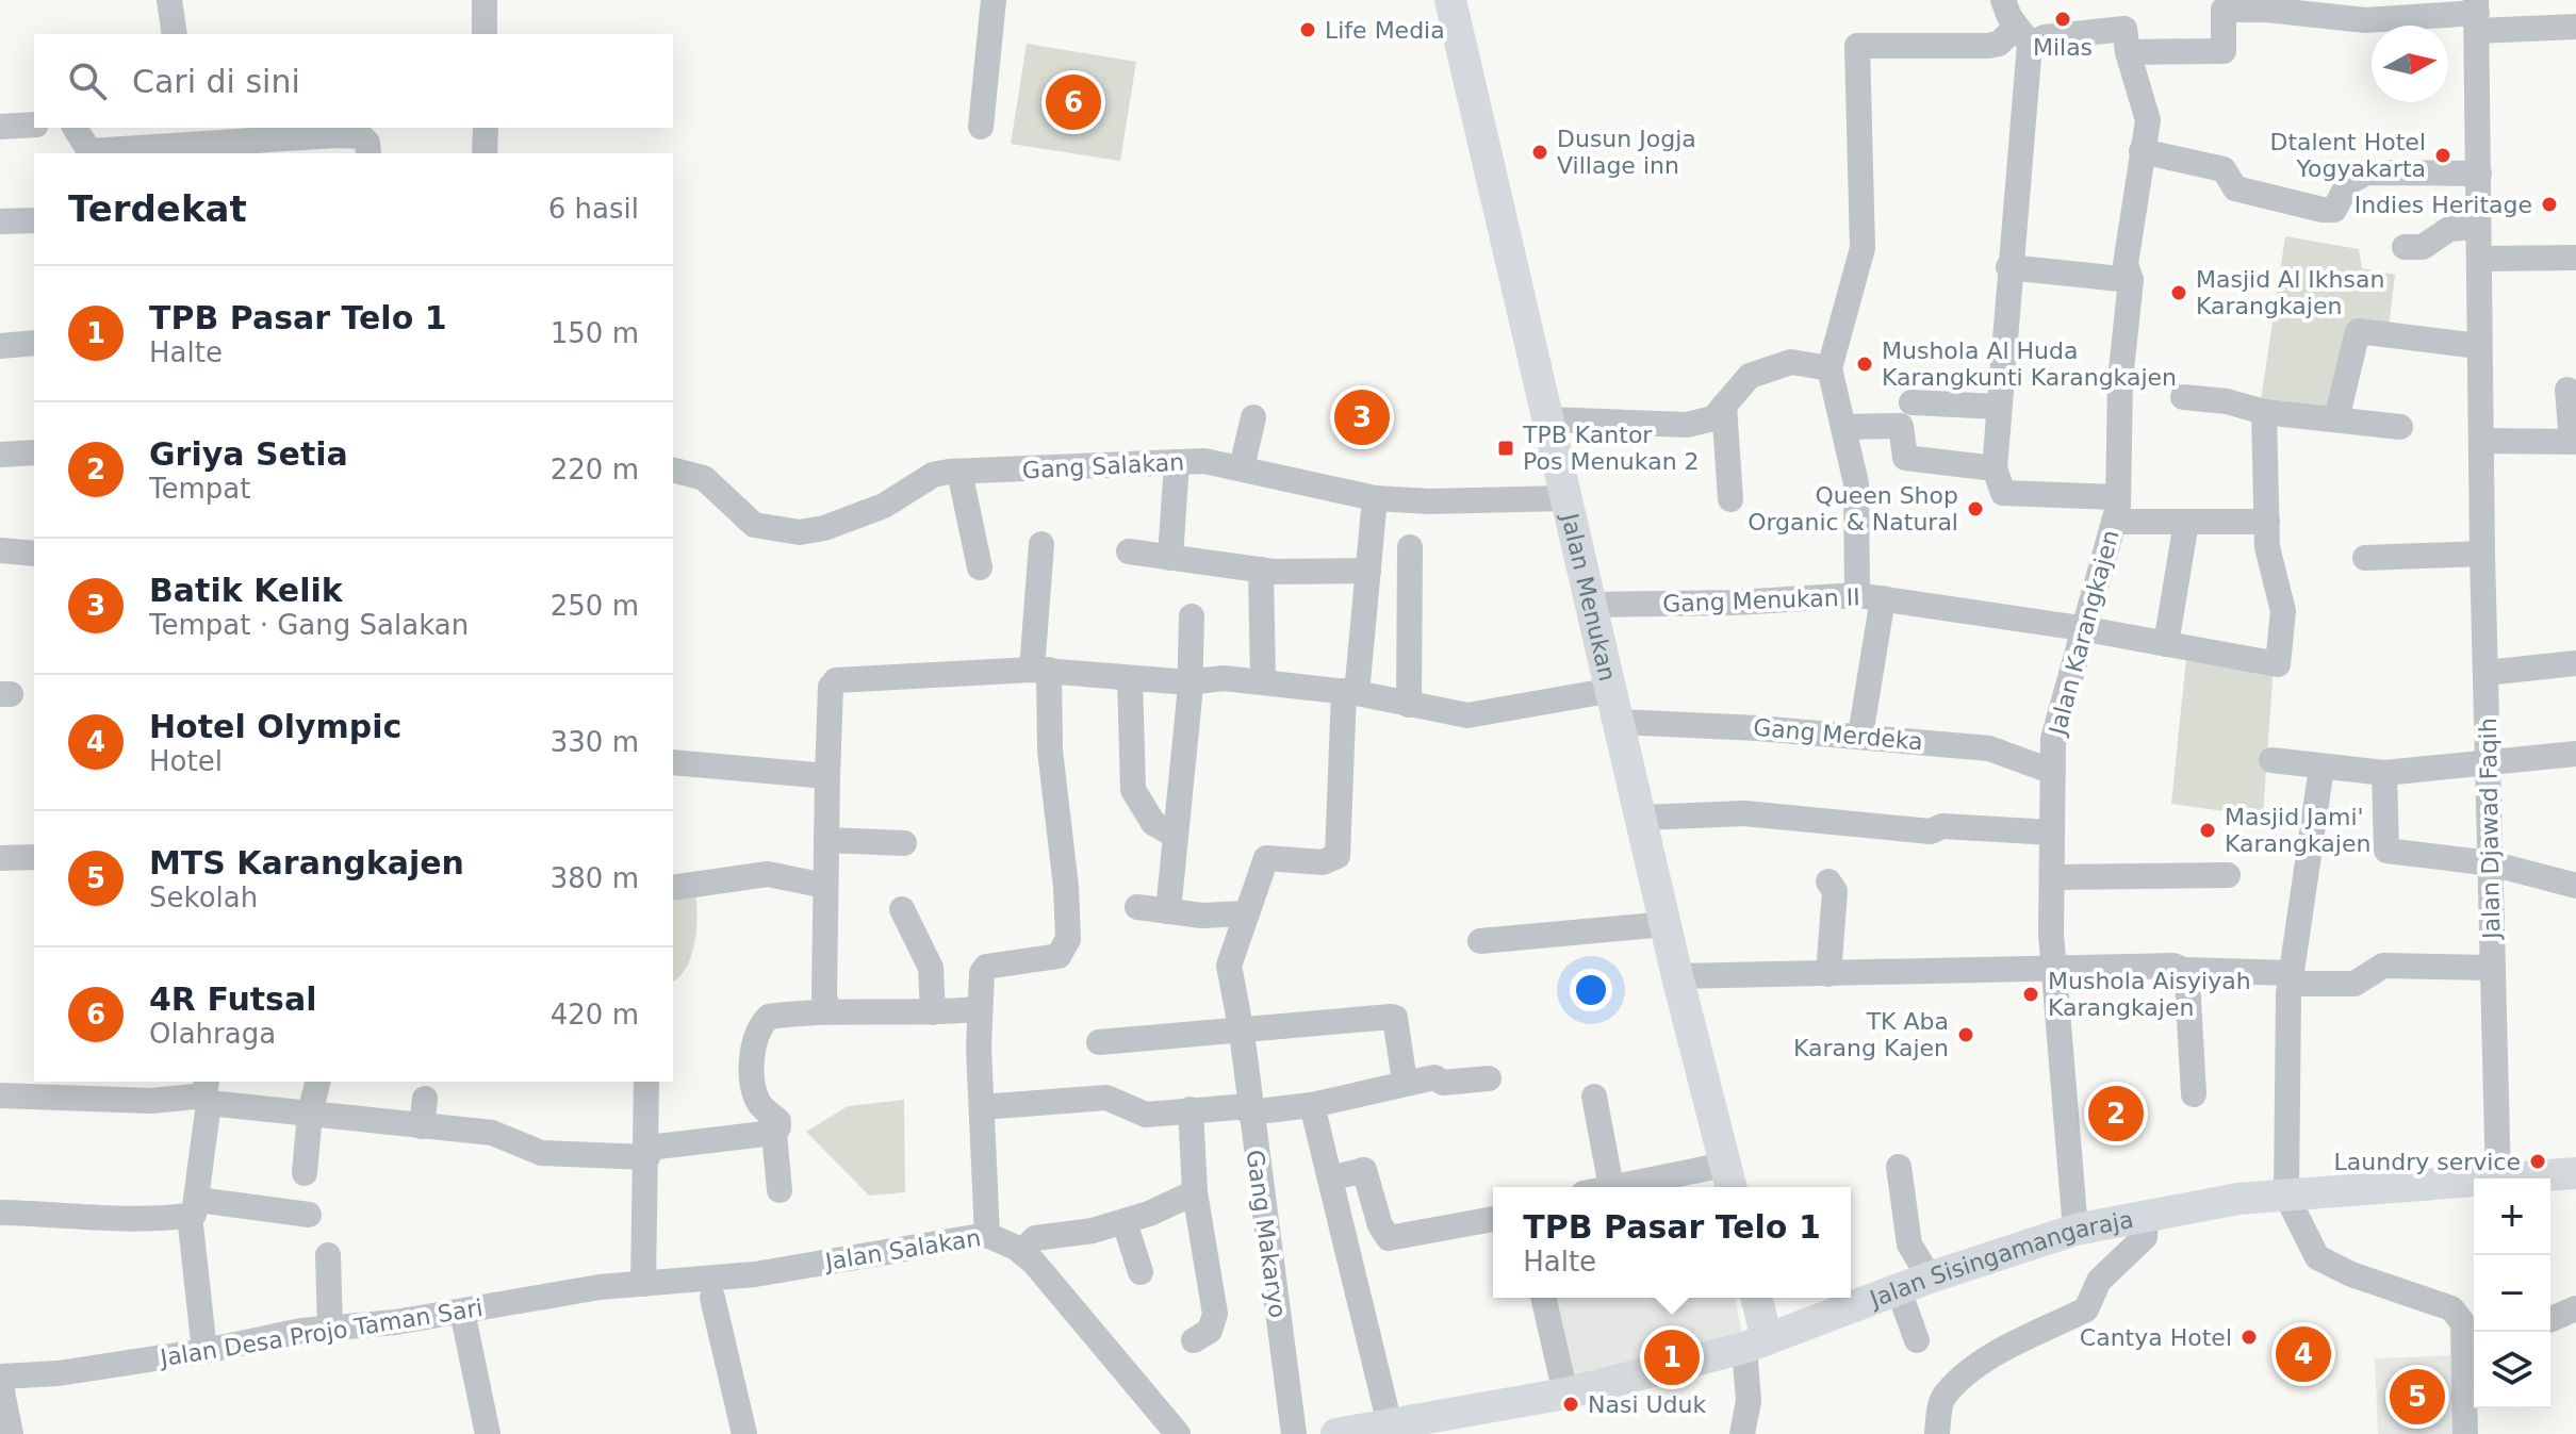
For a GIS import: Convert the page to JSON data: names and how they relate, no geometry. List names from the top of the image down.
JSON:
{
  "streets": {
    "main road": ["Jalan Menukan", "Jalan Sisingamangaraja"],
    "street": [
      "Gang Salakan",
      "Gang Menukan II",
      "Jalan Karangkajen",
      "Gang Merdeka",
      "Jalan Djawad Faqih",
      "Gang Makaryo",
      "Jalan Salakan",
      "Jalan Desa Projo Taman Sari"
    ]
  },
  "crossings": [
    ["Gang Salakan", "Jalan Menukan"],
    ["Jalan Menukan", "Gang Menukan II"],
    ["Jalan Menukan", "Gang Merdeka"],
    ["Gang Menukan II", "Jalan Karangkajen"],
    ["Jalan Karangkajen", "Gang Merdeka"],
    ["Jalan Karangkajen", "Jalan Sisingamangaraja"],
    ["Jalan Salakan", "Jalan Desa Projo Taman Sari"]
  ],
  "places": {
    "other": [
      "Milas",
      "Life Media",
      "Dusun Jogja Village inn",
      "Dtalent Hotel Yogyakarta",
      "Indies Heritage",
      "Masjid Al Ikhsan Karangkajen",
      "Mushola Al Huda Karangkunti Karangkajen",
      "Queen Shop Organic & Natural",
      "Masjid Jami' Karangkajen",
      "Mushola Aisyiyah Karangkajen",
      "TK Aba Karang Kajen",
      "Laundry service",
      "Cantya Hotel",
      "Nasi Uduk"
    ],
    "transit": ["TPB Kantor Pos Menukan 2"]
  },
  "north": "right",
  "page": {
    "search": "Cari di sini",
    "pins": [
      "6",
      "3",
      "2",
      "4",
      "1",
      "5"
    ],
    "heading": ["Terdekat", "6 hasil"],
    "list": [
      {
        "mark": "1",
        "name": "TPB Pasar Telo 1",
        "note": "Halte",
        "value": "150 m"
      },
      {
        "mark": "2",
        "name": "Griya Setia",
        "note": "Tempat",
        "value": "220 m"
      },
      {
        "mark": "3",
        "name": "Batik Kelik",
        "note": "Tempat · Gang Salakan",
        "value": "250 m"
      },
      {
        "mark": "4",
        "name": "Hotel Olympic",
        "note": "Hotel",
        "value": "330 m"
      },
      {
        "mark": "5",
        "name": "MTS Karangkajen",
        "note": "Sekolah",
        "value": "380 m"
      },
      {
        "mark": "6",
        "name": "4R Futsal",
        "note": "Olahraga",
        "value": "420 m"
      }
    ],
    "map_buttons": ["+", "−"],
    "popup": ["TPB Pasar Telo 1", "Halte"]
  }
}
